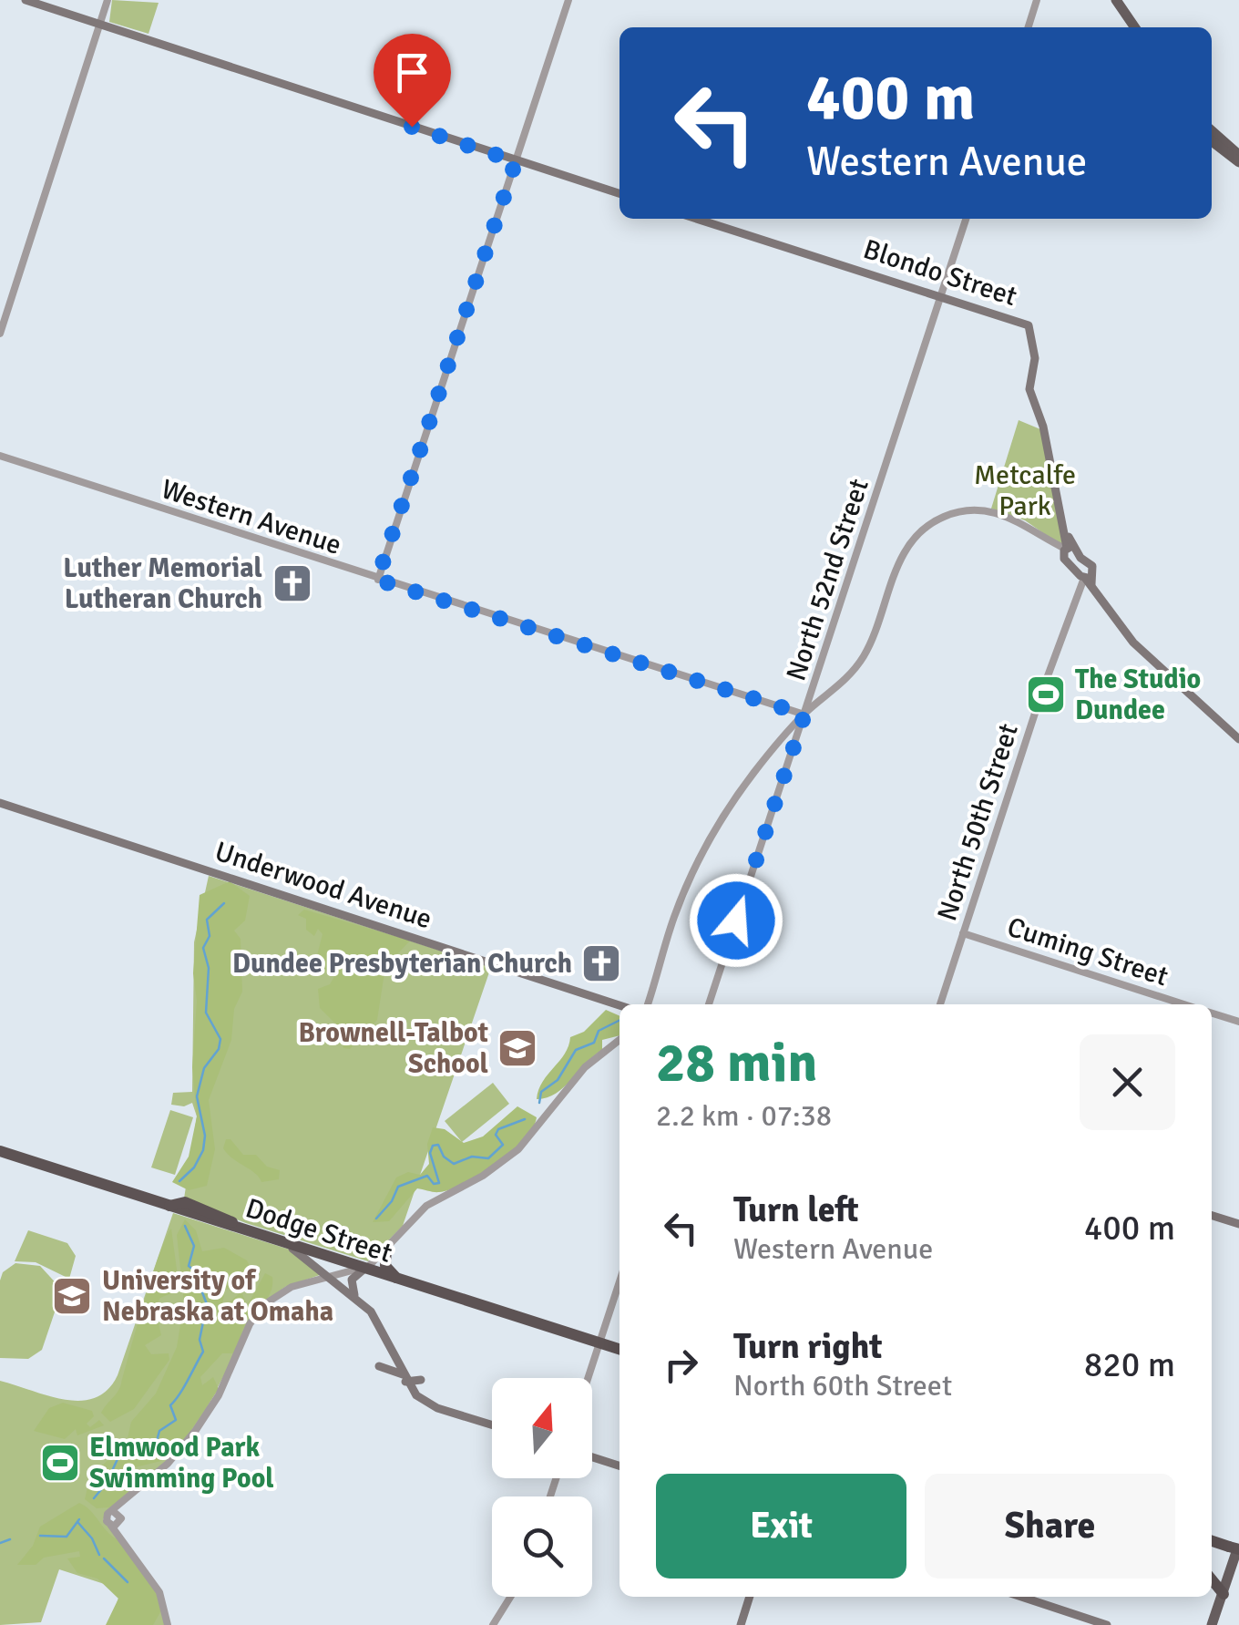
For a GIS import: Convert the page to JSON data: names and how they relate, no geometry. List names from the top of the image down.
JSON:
{
  "streets": {
    "highway": ["Dodge Street"],
    "main road": ["Blondo Street", "Underwood Avenue"],
    "street": [
      "Western Avenue",
      "North 52nd Street",
      "North 50th Street",
      "Cuming Street"
    ]
  },
  "crossings": [
    ["Blondo Street", "North 52nd Street"],
    ["Western Avenue", "North 52nd Street"],
    ["North 50th Street", "Cuming Street"]
  ],
  "parks": ["Metcalfe Park"],
  "places": {
    "church": ["Luther Memorial Lutheran Church", "Dundee Presbyterian Church"],
    "sports": ["The Studio Dundee", "Elmwood Park Swimming Pool"],
    "school or university": ["Brownell-Talbot School", "University of Nebraska at Omaha"]
  },
  "north": "top",
  "page": {
    "turn": ["400 m", "Western Avenue"],
    "heading": ["28 min", "2.2 km · 07:38"],
    "list": [
      {
        "name": "Turn left",
        "note": "Western Avenue",
        "value": "400 m"
      },
      {
        "name": "Turn right",
        "note": "North 60th Street",
        "value": "820 m"
      }
    ],
    "buttons": ["Exit", "Share"]
  }
}
